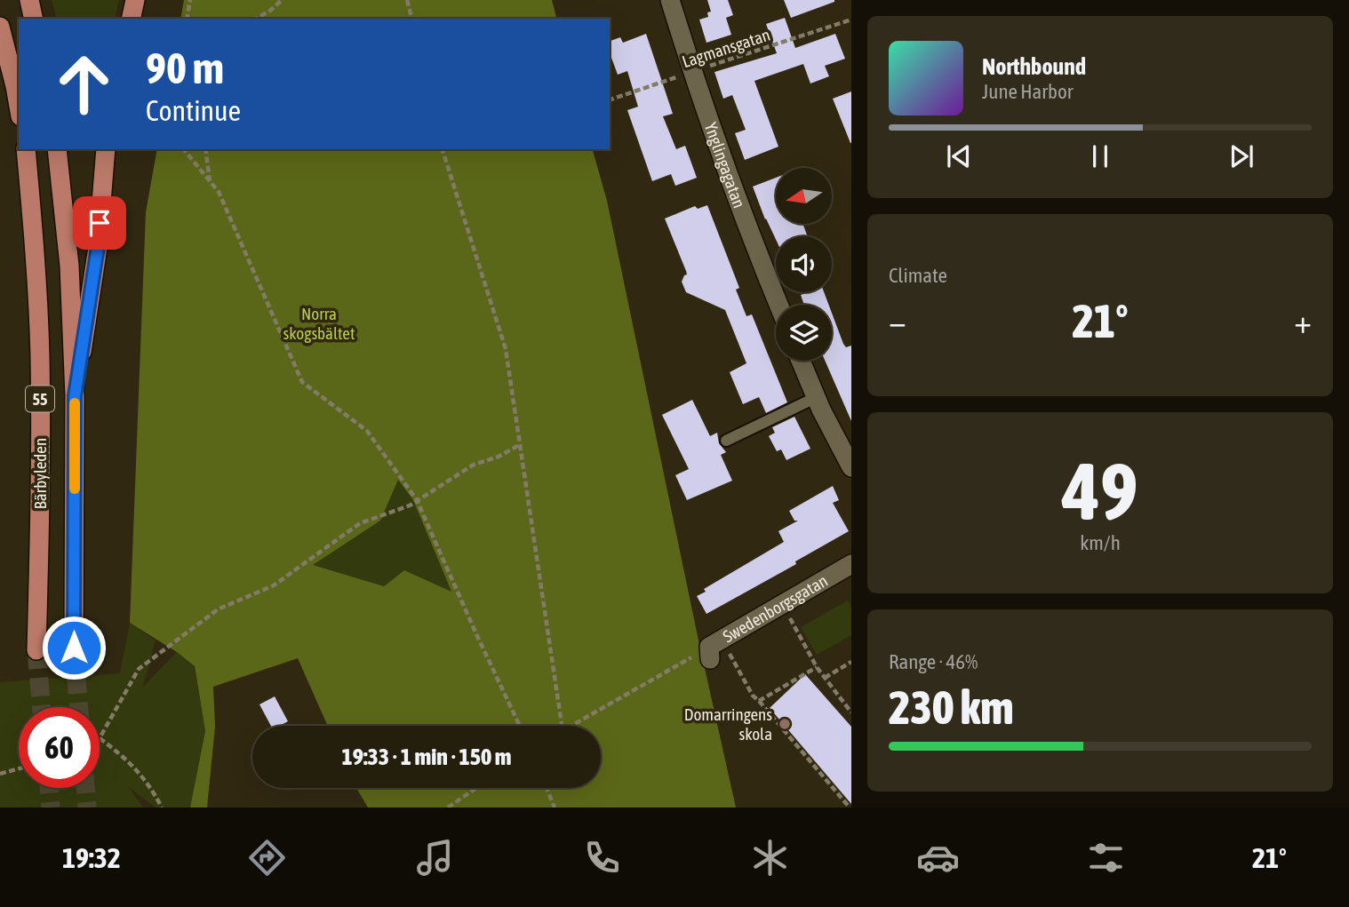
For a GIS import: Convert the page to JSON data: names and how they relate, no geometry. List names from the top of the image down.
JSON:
{
  "streets": {
    "main road": ["55", "Bärbyleden"],
    "street": ["Ynglingagatan", "Swedenborgsgatan"],
    "path": ["Lagmansgatan"]
  },
  "crossings": [
    ["Lagmansgatan", "Ynglingagatan"]
  ],
  "parks": ["Norra skogsbältet"],
  "places": ["Domarringens skola"],
  "north": "left",
  "page": {
    "turn": ["90 m", "Continue"],
    "song": ["Northbound", "June Harbor"],
    "tile": [
      "Climate",
      ["49", "km/h"],
      ["Range · 46%", "230 km"]
    ],
    "heat": ["−", "21°", "+"],
    "limit": "60",
    "trip": "19:33 · 1 min · 150 m",
    "tabs": ["19:32", "21°"]
  }
}
